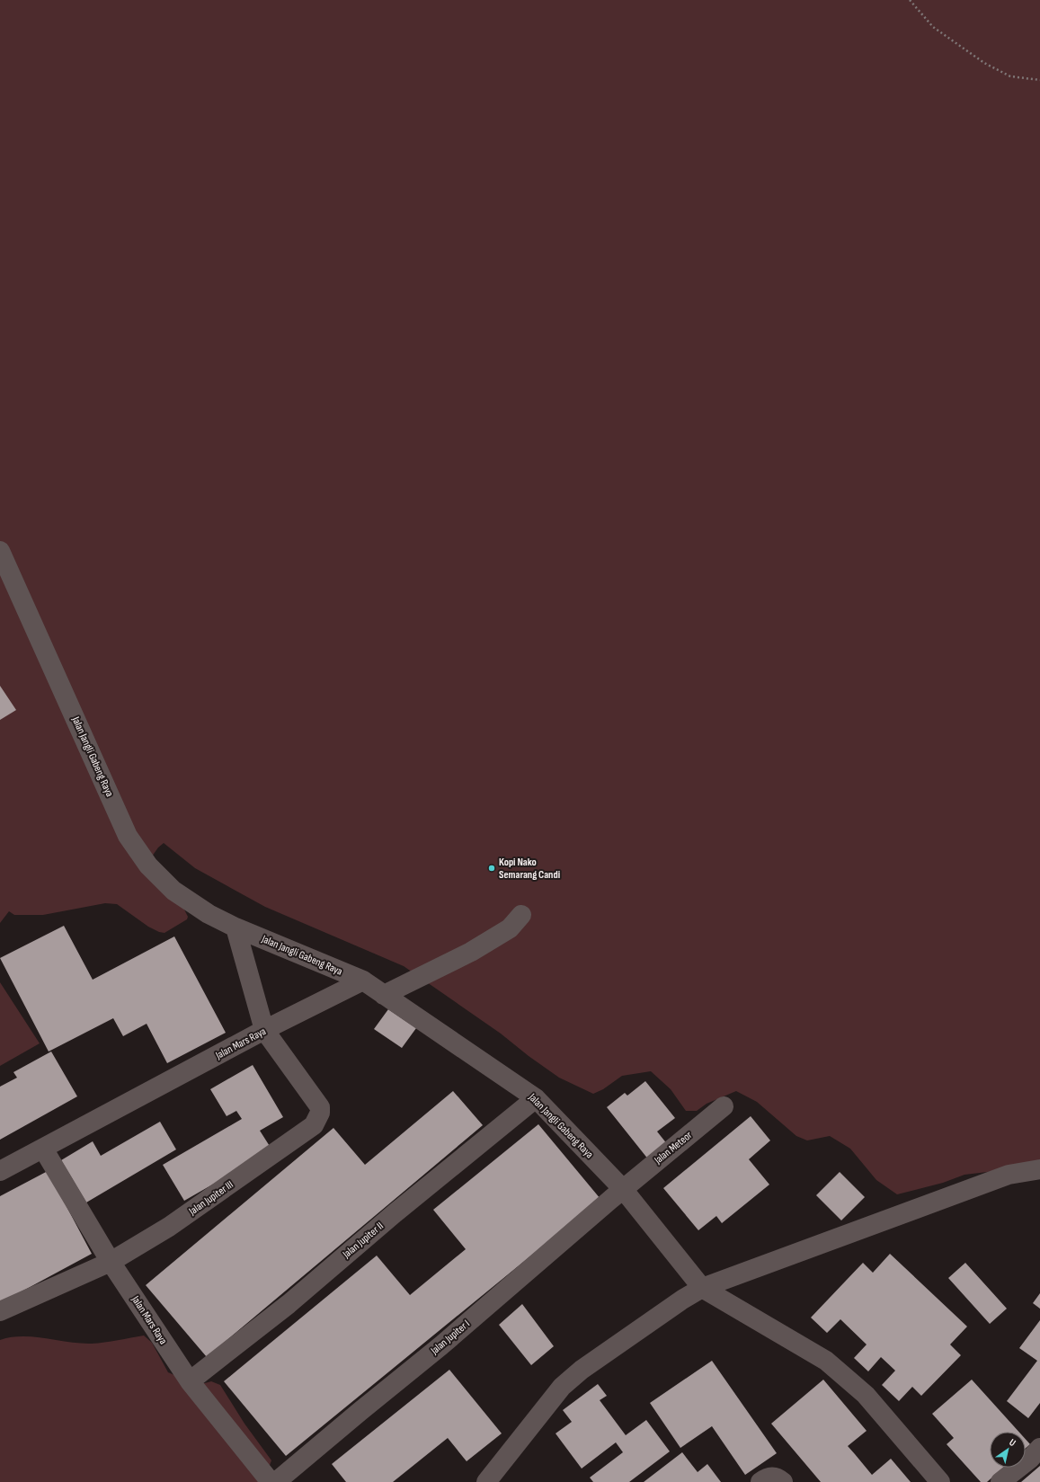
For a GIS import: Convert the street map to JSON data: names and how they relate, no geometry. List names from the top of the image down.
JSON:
{
  "streets": {
    "street": [
      "Jalan Jangli Gabeng Raya",
      "Jalan Mars Raya",
      "Jalan Meteor",
      "Jalan Jupiter III",
      "Jalan Jupiter II",
      "Jalan Jupiter I"
    ]
  },
  "crossings": [
    ["Jalan Jangli Gabeng Raya", "Jalan Mars Raya"],
    ["Jalan Jangli Gabeng Raya", "Jalan Meteor"],
    ["Jalan Jangli Gabeng Raya", "Jalan Jupiter II"],
    ["Jalan Jangli Gabeng Raya", "Jalan Jupiter I"],
    ["Jalan Mars Raya", "Jalan Jupiter III"],
    ["Jalan Mars Raya", "Jalan Jupiter II"],
    ["Jalan Meteor", "Jalan Jupiter I"]
  ],
  "places": ["Kopi Nako Semarang Candi"],
  "north": "top right"
}
